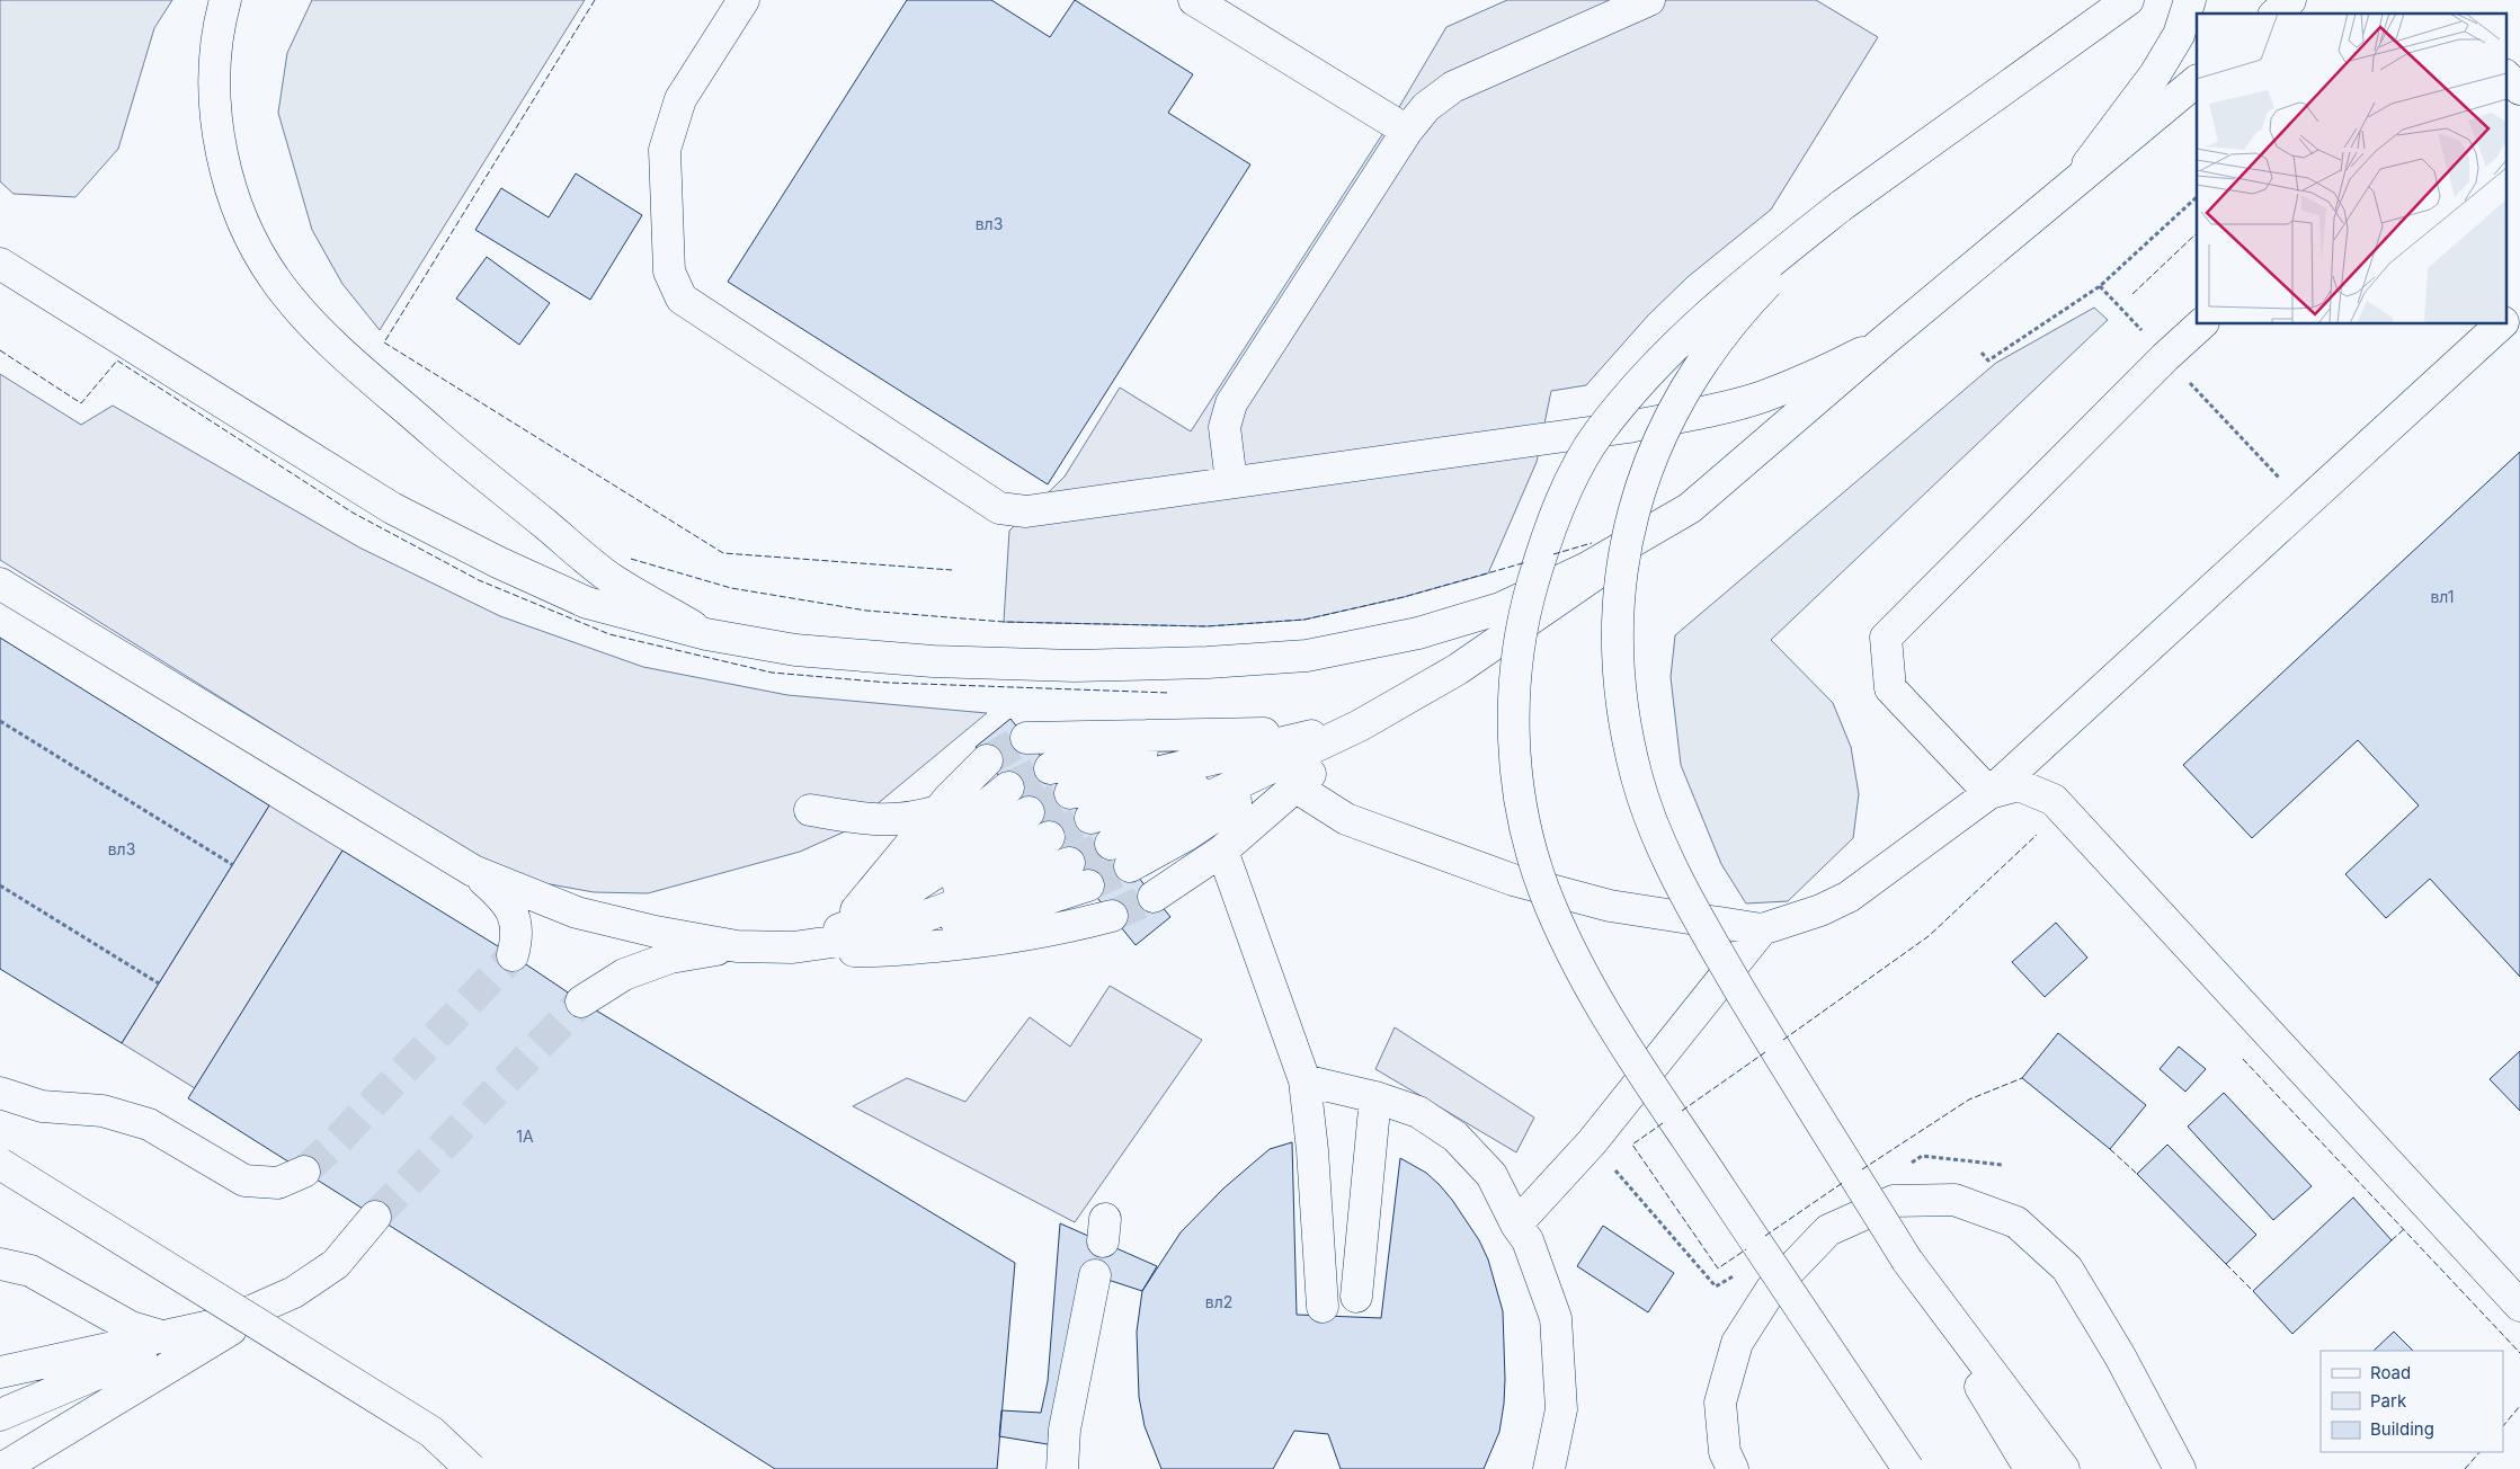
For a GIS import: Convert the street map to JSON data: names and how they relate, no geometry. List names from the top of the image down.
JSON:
{
  "house_numbers": [
    "вл3",
    "вл1",
    "вл3",
    "1А",
    "вл2"
  ],
  "legend": ["Road", "Park", "Building"]
}
